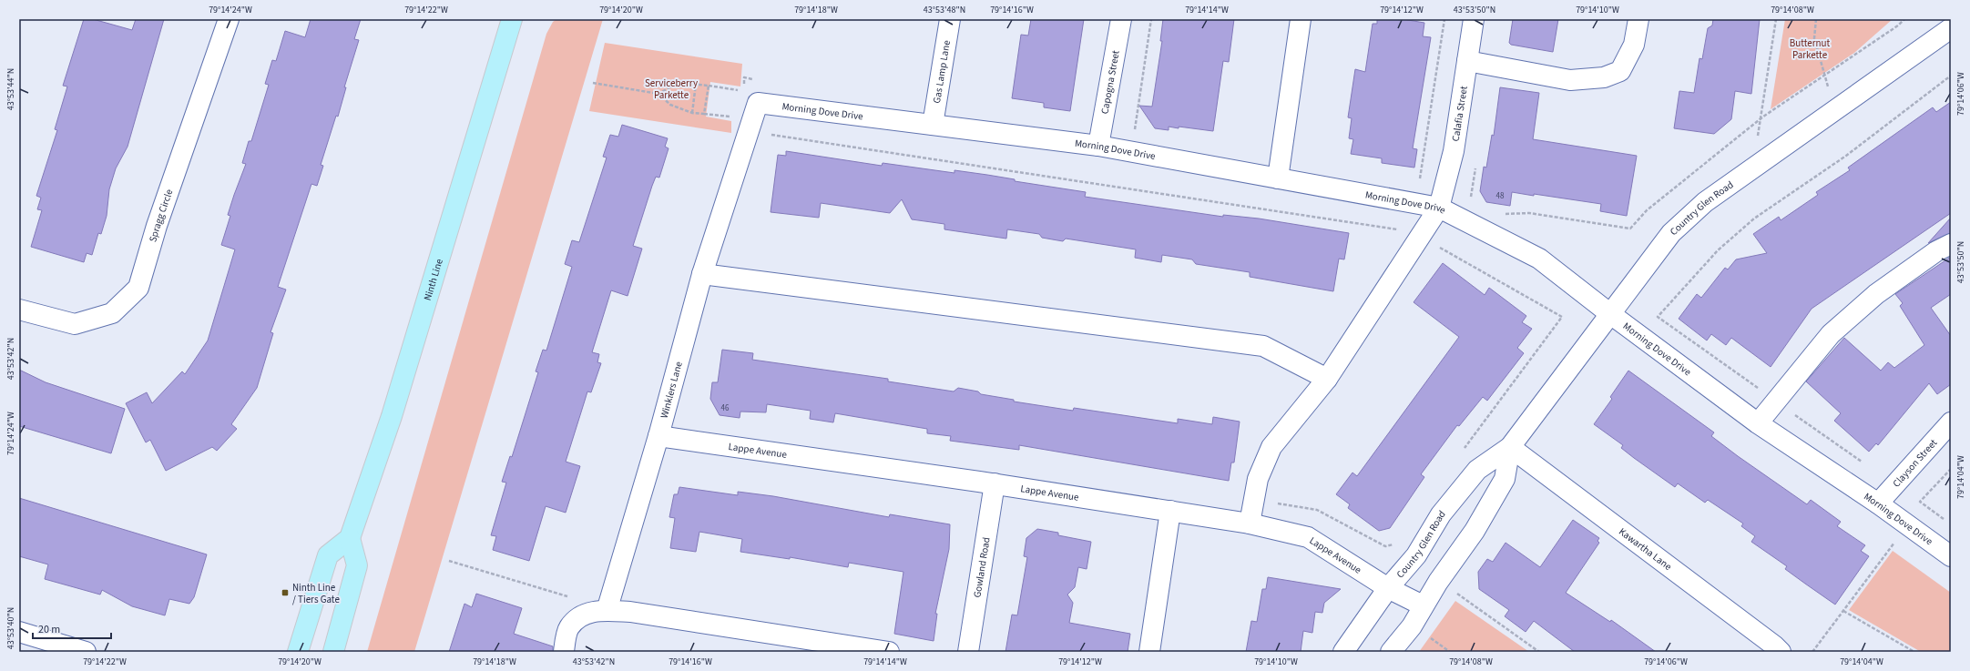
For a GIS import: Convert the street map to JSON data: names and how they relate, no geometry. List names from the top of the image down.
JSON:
{
  "streets": {
    "main road": ["Ninth Line"],
    "street": [
      "Gas Lamp Lane",
      "Capogna Street",
      "Morning Dove Drive",
      "Calafia Street",
      "Country Glen Road",
      "Spragg Circle",
      "Winklers Lane",
      "Lappe Avenue",
      "Clayson Street",
      "Kawartha Lane",
      "Gowland Road"
    ]
  },
  "crossings": [
    ["Gas Lamp Lane", "Morning Dove Drive"],
    ["Capogna Street", "Morning Dove Drive"],
    ["Morning Dove Drive", "Calafia Street"],
    ["Morning Dove Drive", "Country Glen Road"],
    ["Morning Dove Drive", "Winklers Lane"],
    ["Morning Dove Drive", "Clayson Street"],
    ["Calafia Street", "Lappe Avenue"],
    ["Country Glen Road", "Lappe Avenue"],
    ["Country Glen Road", "Kawartha Lane"],
    ["Winklers Lane", "Lappe Avenue"],
    ["Lappe Avenue", "Gowland Road"]
  ],
  "parks": ["Butternut Parkette", "Serviceberry Parkette"],
  "places": {
    "transit": ["Ninth Line / Tiers Gate"]
  },
  "house_numbers": ["48", "46"],
  "scale_bar": "20 m",
  "coordinates": [
    "79°14'24\"W",
    "79°14'22\"W",
    "79°14'20\"W",
    "79°14'18\"W",
    "43°53'48\"N",
    "79°14'16\"W",
    "79°14'14\"W",
    "79°14'12\"W",
    "43°53'50\"N",
    "79°14'10\"W",
    "79°14'08\"W",
    "43°53'44\"N",
    "79°14'06\"W",
    "43°53'42\"N",
    "79°14'04\"W",
    "43°53'40\"N"
  ]
}
